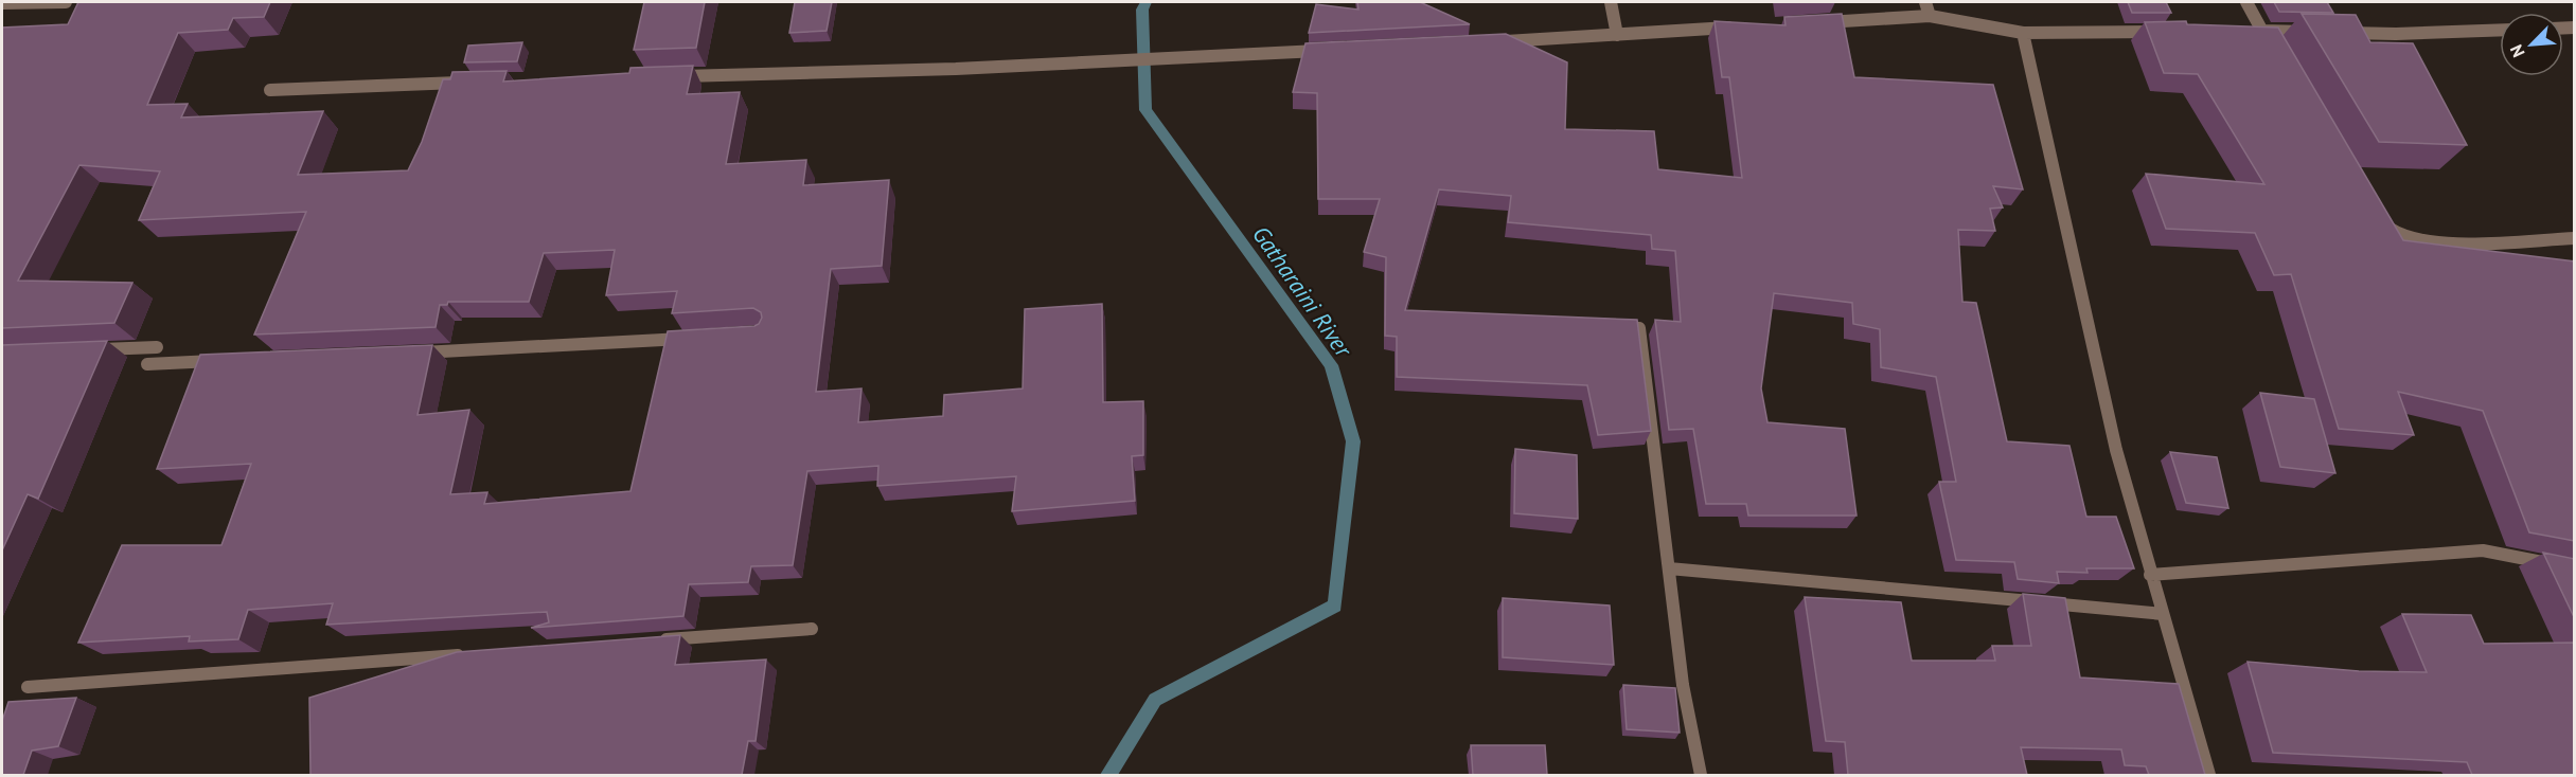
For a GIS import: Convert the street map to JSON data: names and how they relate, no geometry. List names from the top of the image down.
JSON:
{
  "water": ["Gatharaini River"],
  "north": "bottom left"
}
